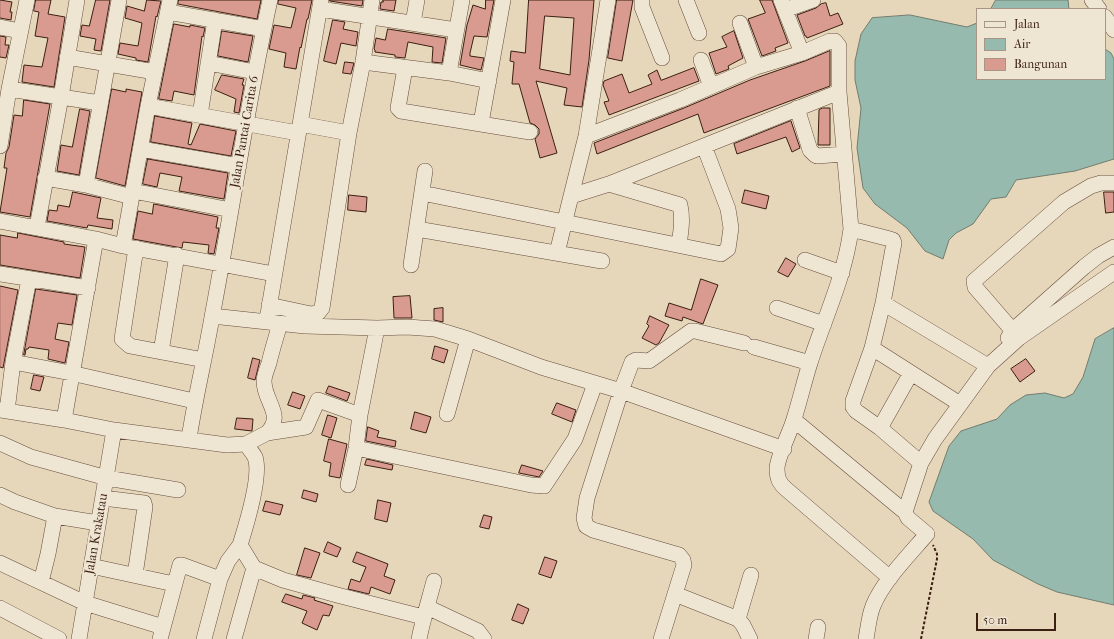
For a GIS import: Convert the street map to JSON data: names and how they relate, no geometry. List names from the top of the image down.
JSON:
{
  "streets": {
    "street": ["Jalan Pantai Carita 6", "Jalan Krakatau"]
  },
  "legend": ["Jalan", "Air", "Bangunan"],
  "scale_bar": "50 m"
}
